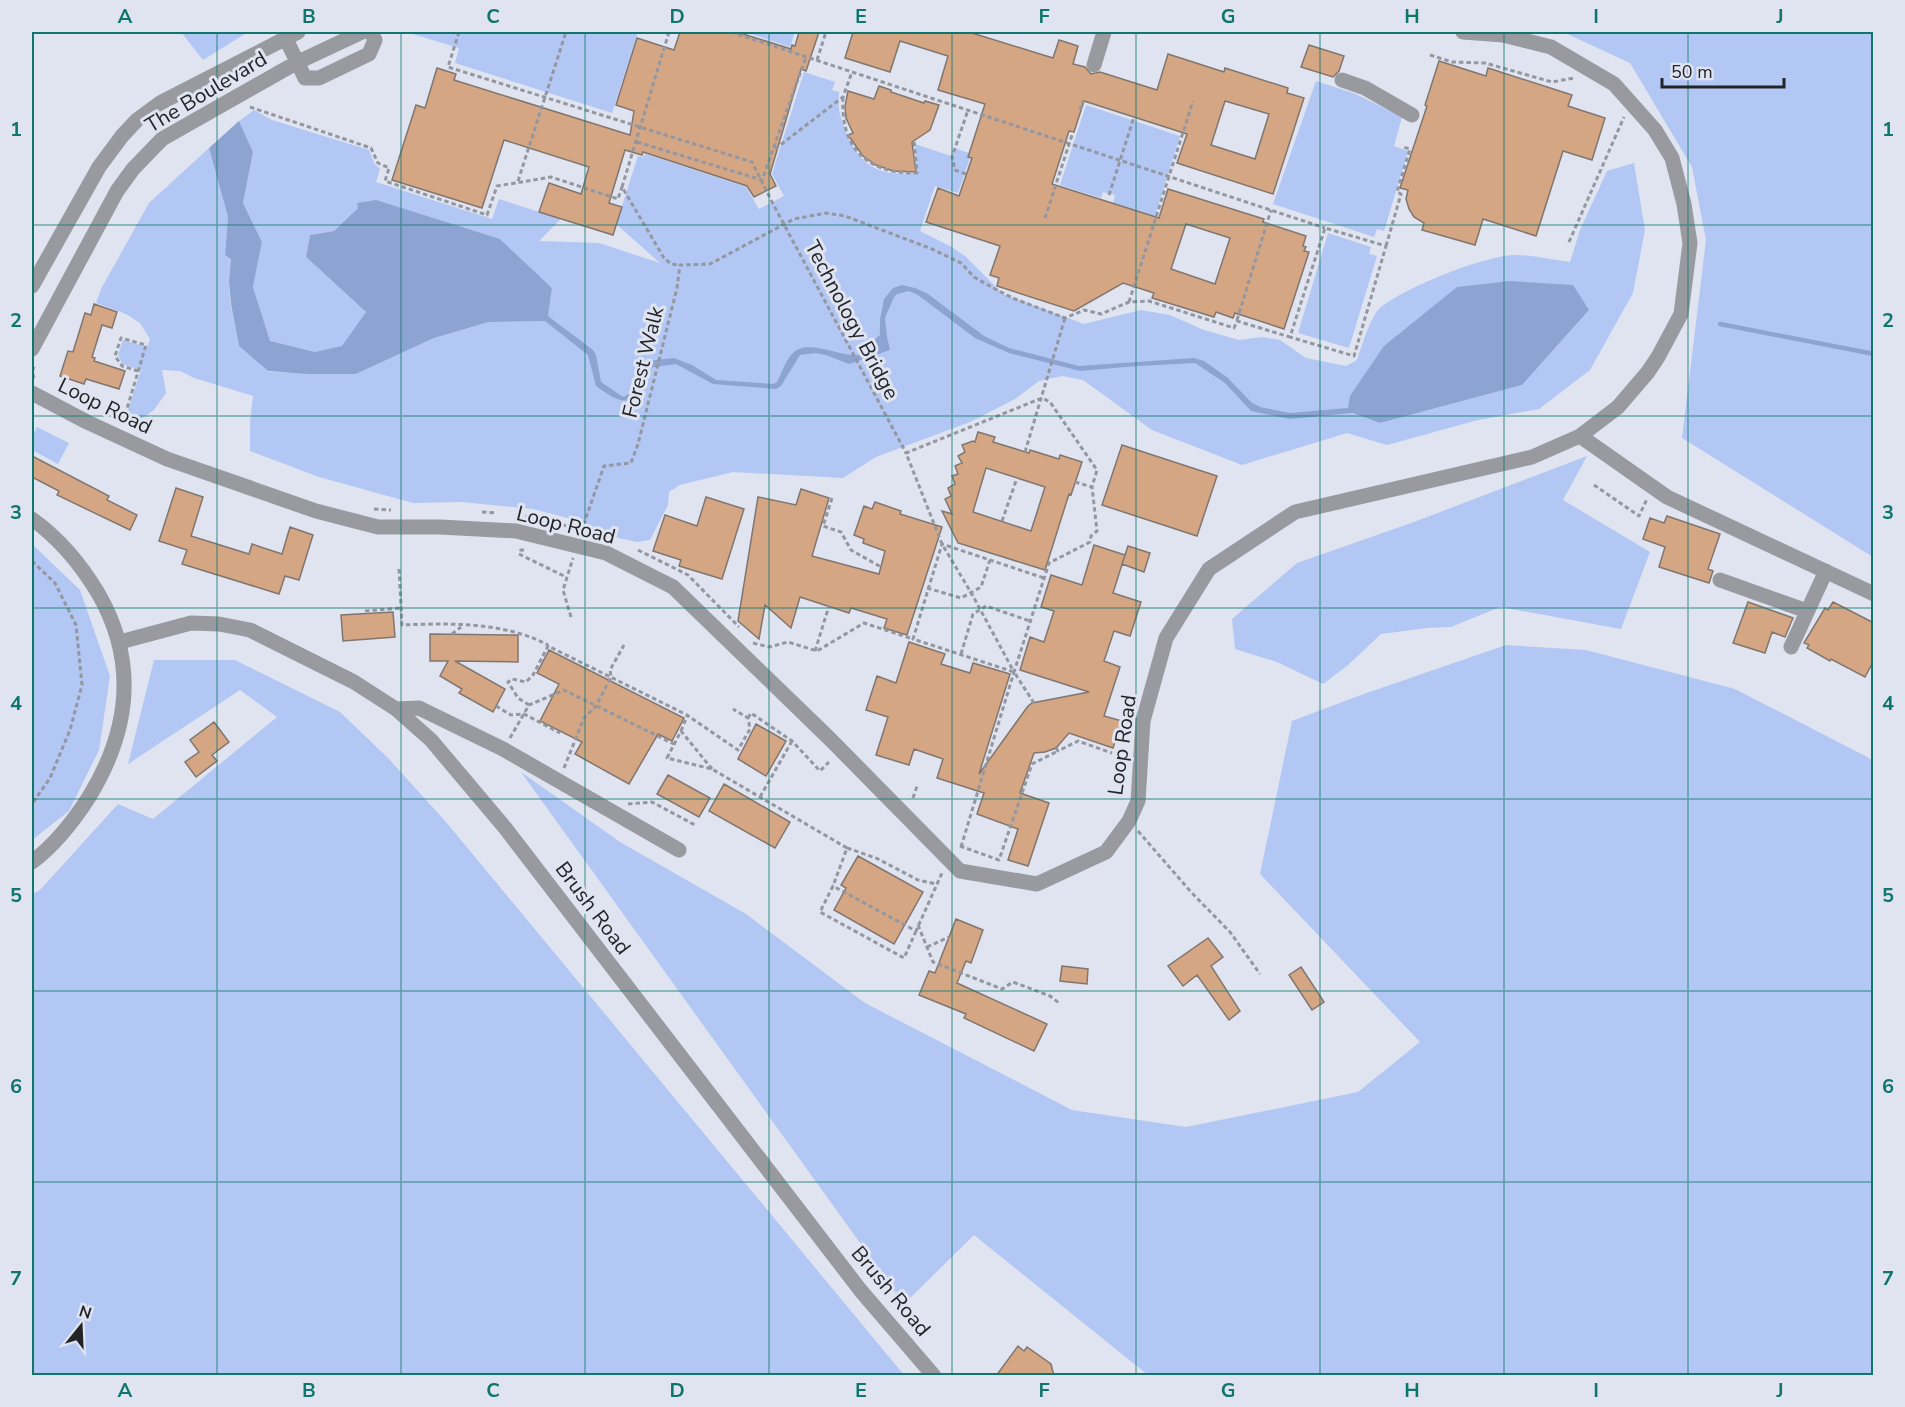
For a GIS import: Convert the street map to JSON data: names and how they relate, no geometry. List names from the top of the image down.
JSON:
{
  "streets": {
    "street": ["The Boulevard", "Loop Road", "Brush Road"],
    "path": ["Technology Bridge", "Forest Walk"]
  },
  "scale_bar": "50 m",
  "north": "top",
  "grid": {
    "columns": [
      "A",
      "B",
      "C",
      "D",
      "E",
      "F",
      "G",
      "H",
      "I",
      "J"
    ],
    "rows": [
      "1",
      "2",
      "3",
      "4",
      "5",
      "6",
      "7"
    ]
  }
}
